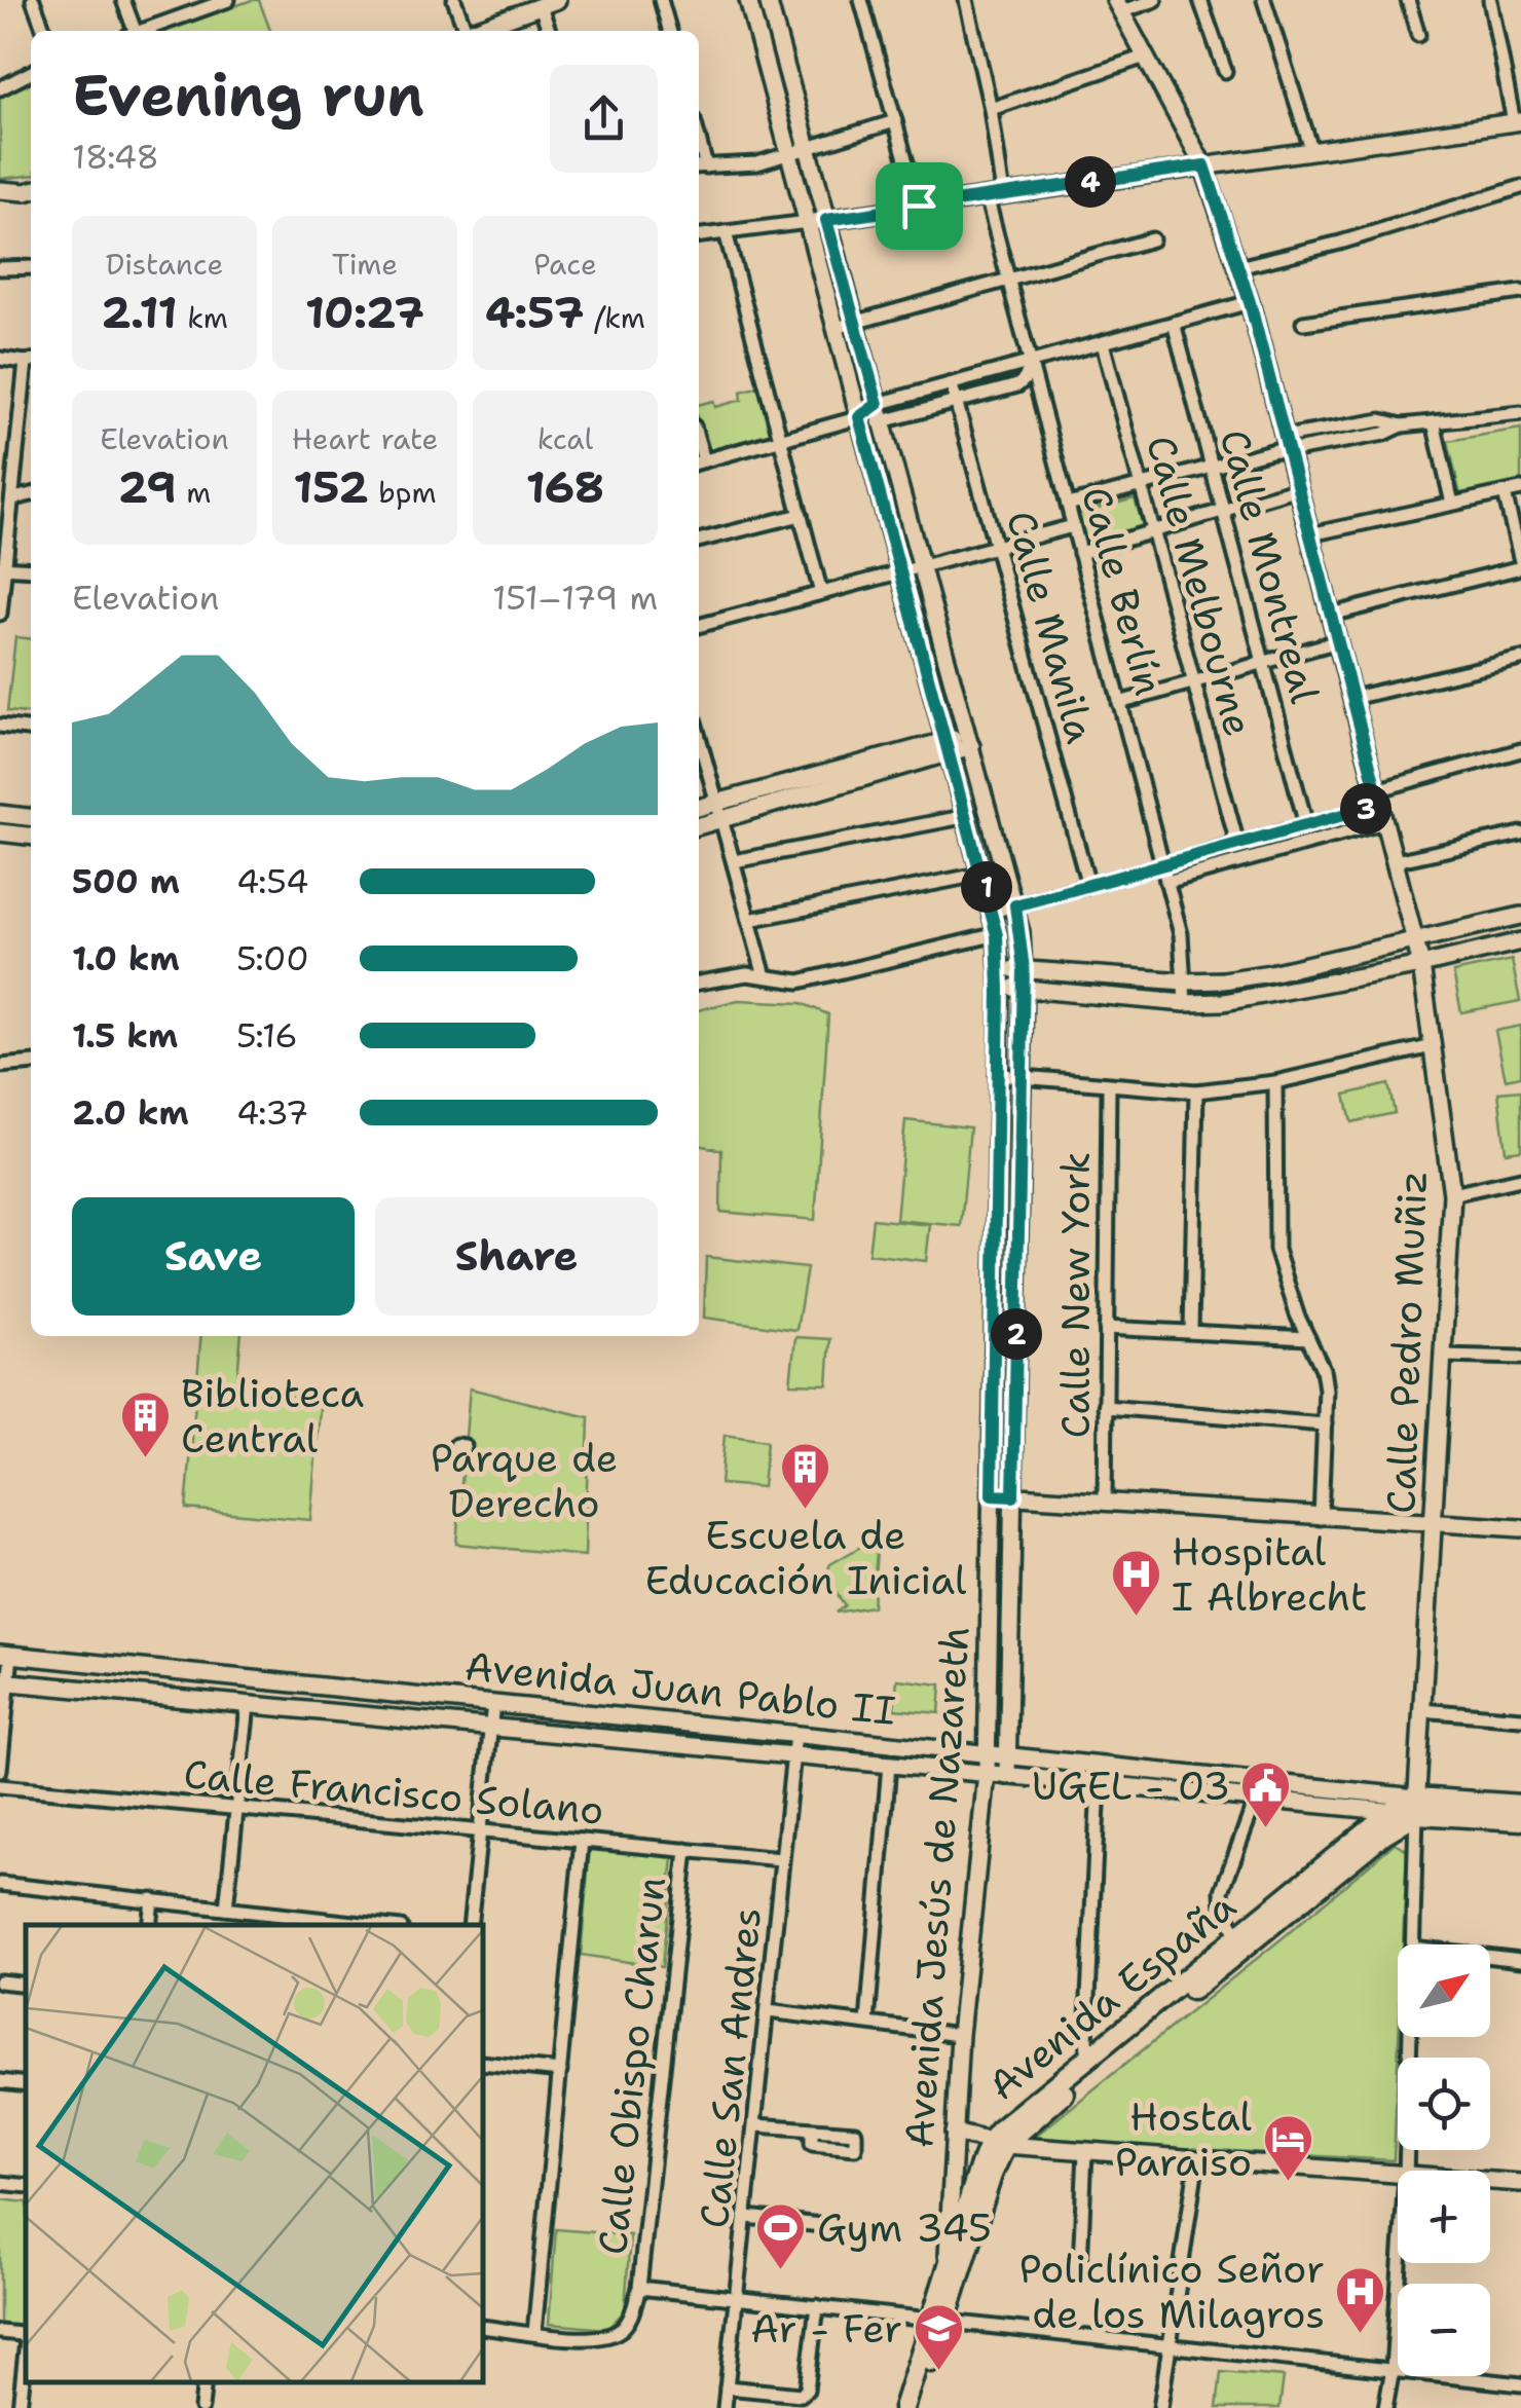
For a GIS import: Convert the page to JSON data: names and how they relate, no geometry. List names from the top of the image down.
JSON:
{
  "streets": {
    "main road": [
      "Calle Pedro Muñiz",
      "Avenida Juan Pablo II",
      "Avenida Jesús de Nazareth",
      "Avenida España"
    ],
    "street": [
      "Calle Montreal",
      "Calle Melbourne",
      "Calle Berlín",
      "Calle Manila",
      "Calle New York",
      "Calle Francisco Solano",
      "Calle Obispo Charun",
      "Calle San Andres"
    ]
  },
  "crossings": [
    ["Calle Pedro Muñiz", "Avenida Juan Pablo II"],
    ["Calle Pedro Muñiz", "Avenida España"],
    ["Avenida Juan Pablo II", "Avenida Jesús de Nazareth"],
    ["Avenida Juan Pablo II", "Avenida España"],
    ["Avenida Juan Pablo II", "Calle San Andres"],
    ["Calle Francisco Solano", "Calle Obispo Charun"],
    ["Calle Francisco Solano", "Calle San Andres"],
    ["Avenida Jesús de Nazareth", "Avenida España"]
  ],
  "parks": ["Parque de Derecho"],
  "places": {
    "building": ["Biblioteca Central", "Escuela de Educación Inicial"],
    "hospital": ["Hospital I Albrecht", "Policlínico Señor de los Milagros"],
    "public building": ["UGEL - 03"],
    "hotel": ["Hostal Paraiso"],
    "sports": ["Gym 345"],
    "school or university": ["Ar - Fer"]
  },
  "north": "top right",
  "page": {
    "heading": ["Evening run", "18:48"],
    "pins": [
      "4",
      "3",
      "1",
      "2"
    ],
    "stats": [
      ["Distance", "2.11 km"],
      ["Time", "10:27"],
      ["Pace", "4:57 /km"],
      ["Elevation", "29 m"],
      ["Heart rate", "152 bpm"],
      ["kcal", "168"]
    ],
    "chart": ["Elevation", "151–179 m"],
    "list": [
      {
        "name": "500 m",
        "note": "4:54"
      },
      {
        "name": "1.0 km",
        "note": "5:00"
      },
      {
        "name": "1.5 km",
        "note": "5:16"
      },
      {
        "name": "2.0 km",
        "note": "4:37"
      }
    ],
    "buttons": ["Save", "Share"],
    "map_buttons": ["+", "−"]
  }
}
